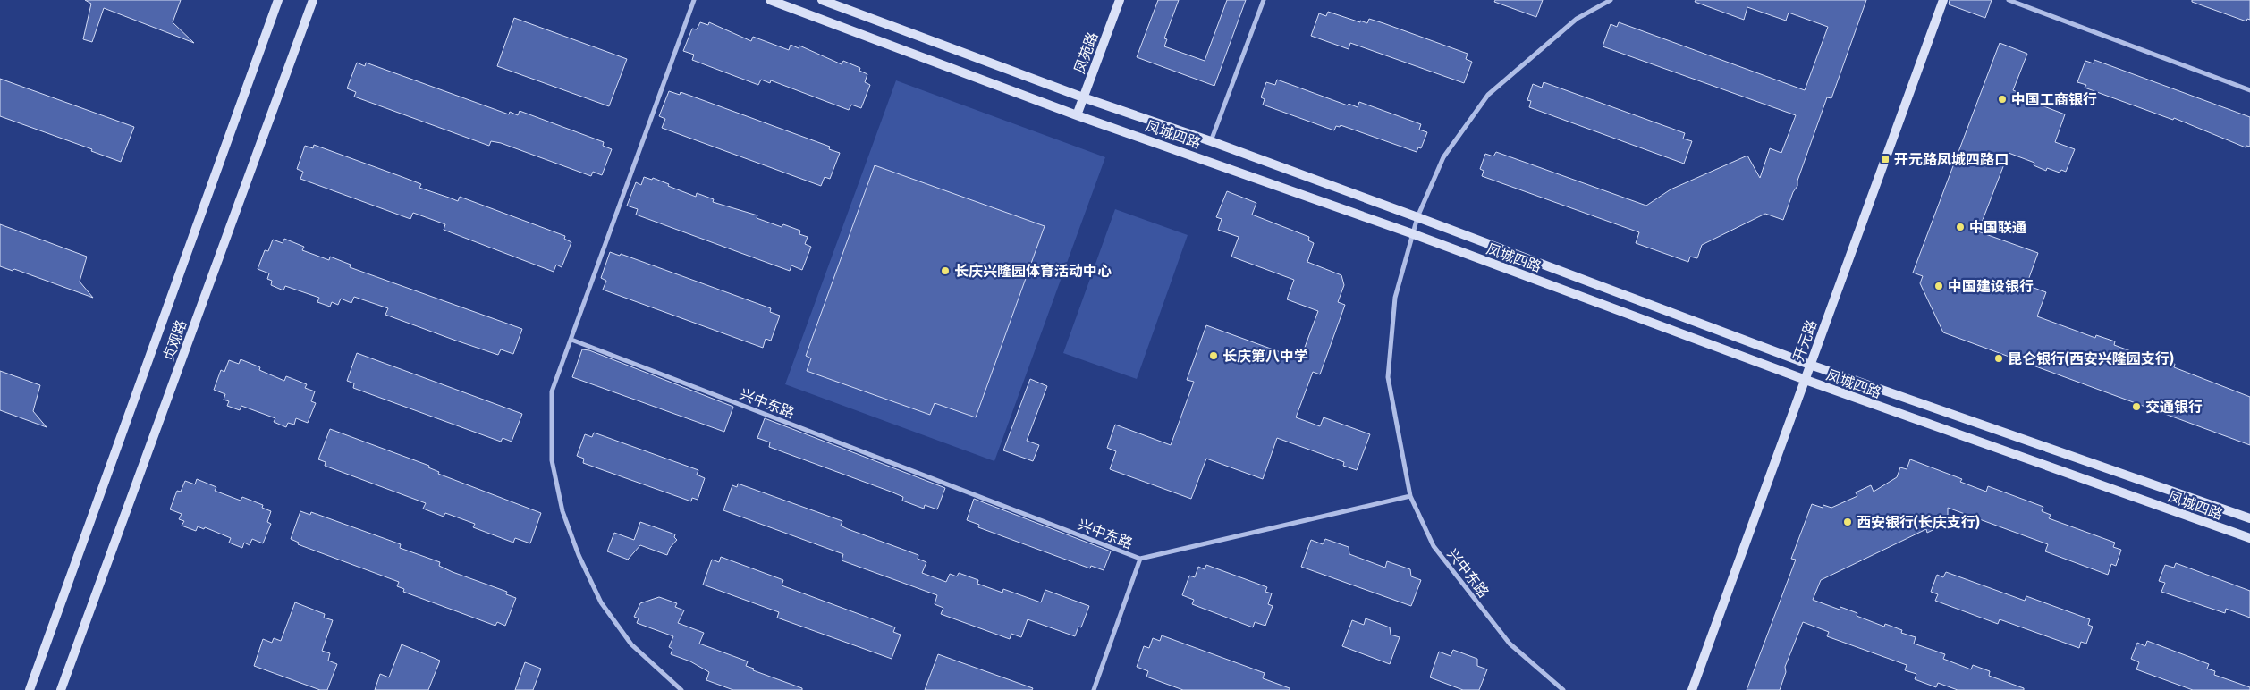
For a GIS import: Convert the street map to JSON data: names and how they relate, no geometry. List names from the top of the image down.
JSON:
{
  "streets": {
    "street": [
      "凤苑路",
      "凤城四路",
      "贞观路",
      "开元路",
      "兴中东路"
    ]
  },
  "crossings": [
    ["凤苑路", "凤城四路"],
    ["凤城四路", "开元路"]
  ],
  "places": {
    "other": [
      "中国工商银行",
      "中国联通",
      "长庆兴隆园体育活动中心",
      "中国建设银行",
      "长庆第八中学",
      "昆仑银行(西安兴隆园支行)",
      "交通银行",
      "西安银行(长庆支行)"
    ],
    "transit": ["开元路凤城四路口"]
  }
}
